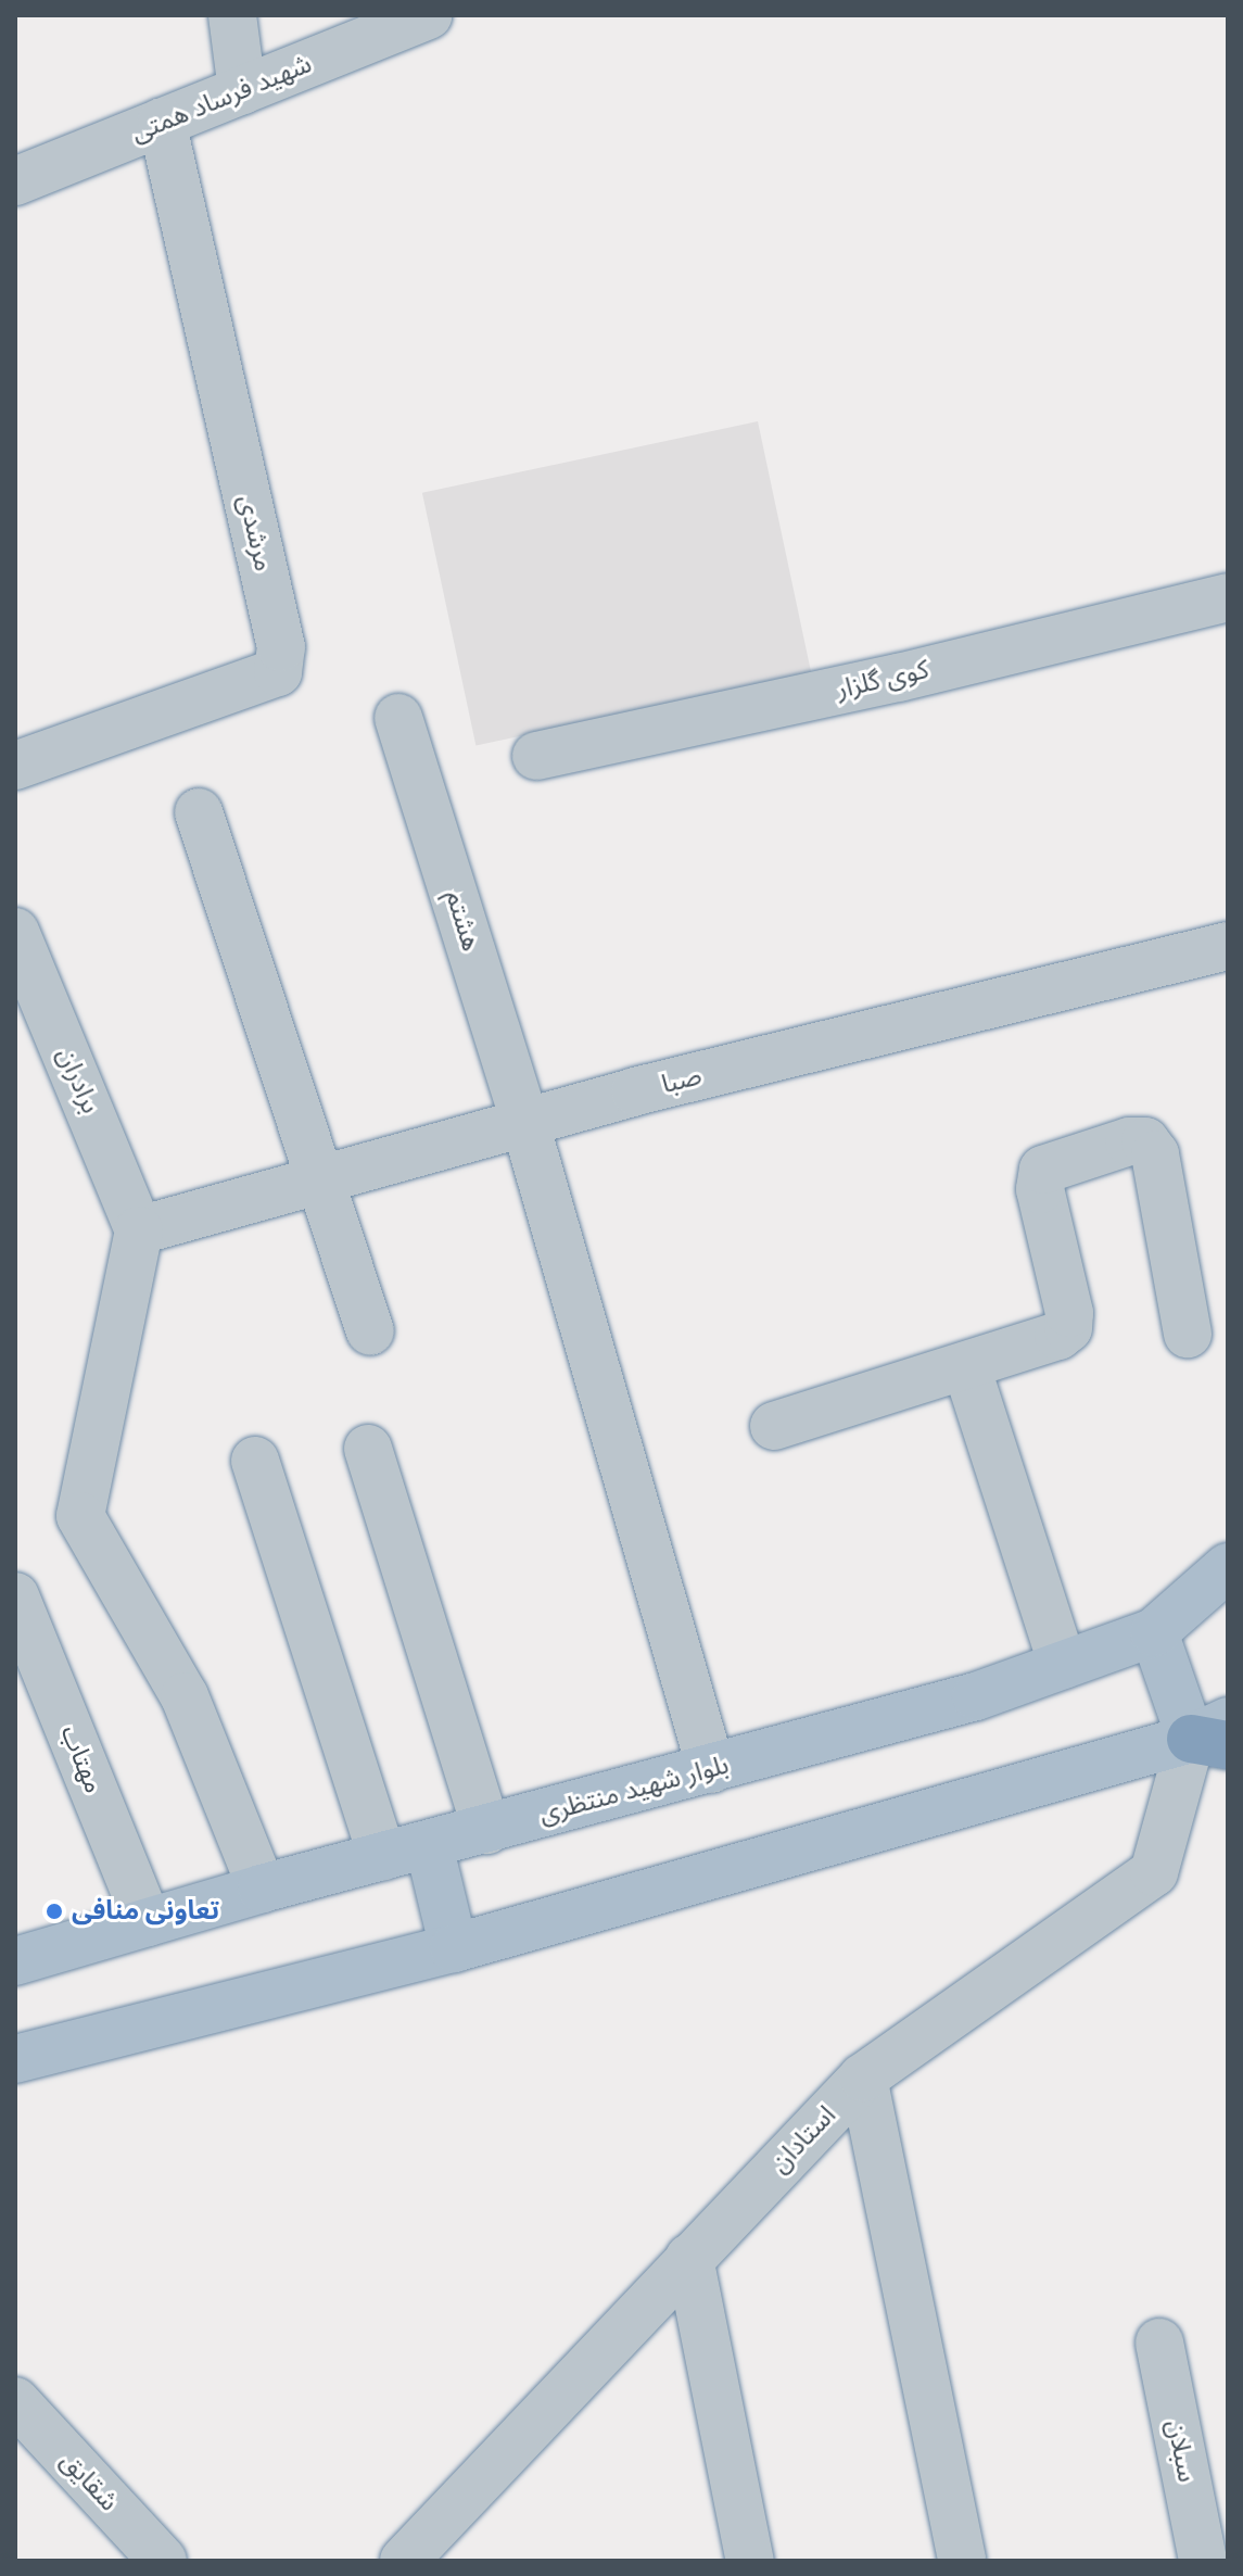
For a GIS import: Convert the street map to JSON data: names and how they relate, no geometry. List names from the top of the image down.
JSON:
{
  "streets": {
    "main road": ["بلوار شهید منتظری"],
    "street": [
      "شهید فرساد همتی",
      "مرشدی",
      "کوی گلزار",
      "هشتم",
      "برادران",
      "صبا",
      "مهتاب",
      "استادان",
      "سبلان",
      "شقایق"
    ]
  },
  "crossings": [
    ["شهید فرساد همتی", "مرشدی"],
    ["هشتم", "صبا"],
    ["هشتم", "بلوار شهید منتظری"],
    ["برادران", "صبا"],
    ["مهتاب", "بلوار شهید منتظری"]
  ],
  "places": ["تعاونی منافی"]
}
